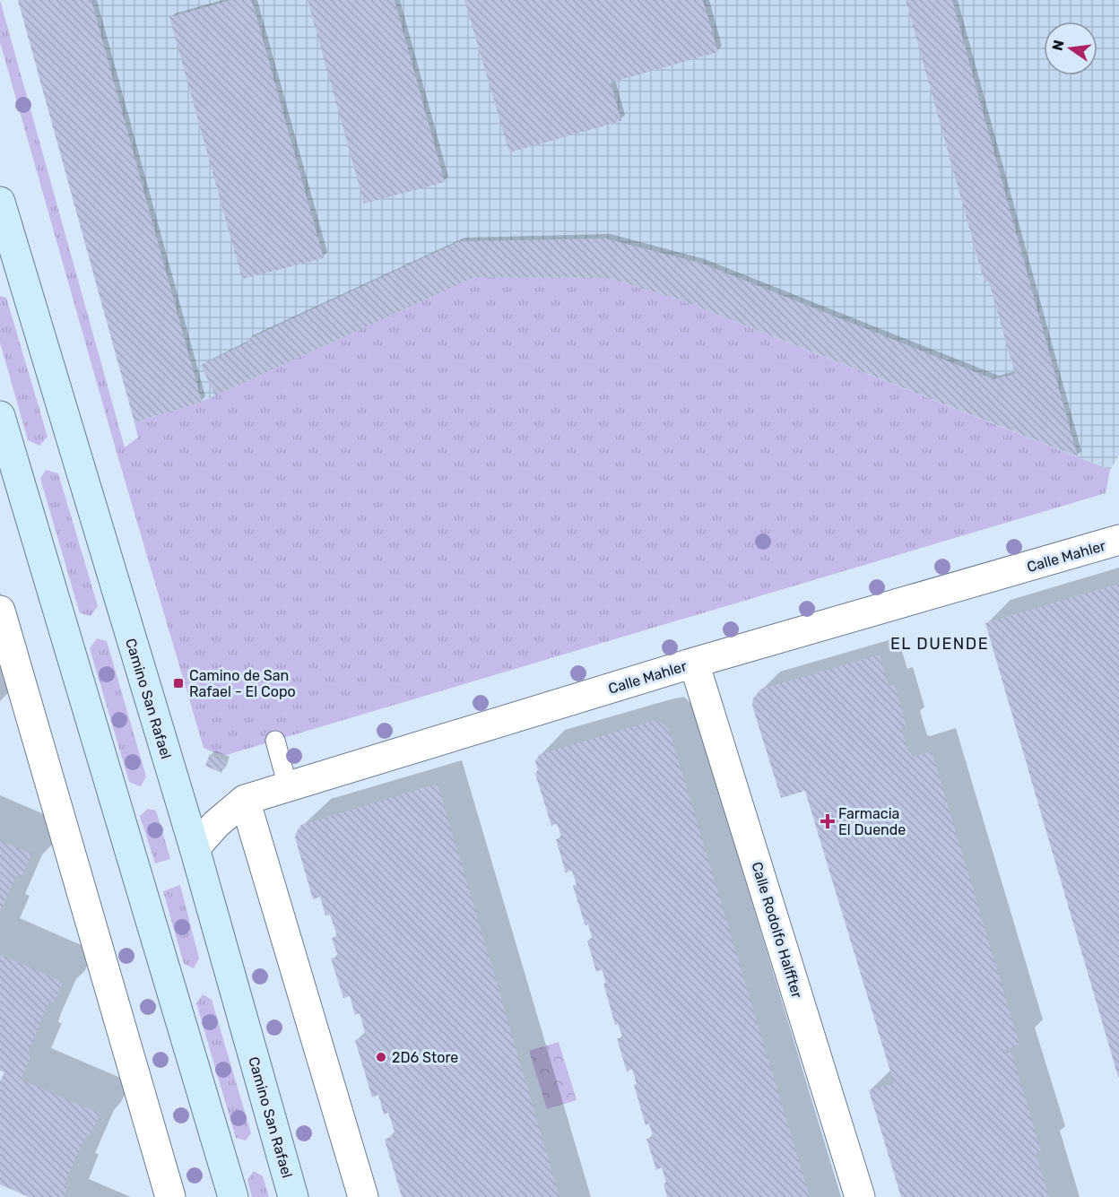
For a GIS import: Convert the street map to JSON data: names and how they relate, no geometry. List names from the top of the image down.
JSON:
{
  "streets": {
    "main road": ["Camino San Rafael"],
    "street": ["Calle Mahler", "Calle Rodolfo Halffter"]
  },
  "crossings": [
    ["Calle Mahler", "Camino San Rafael"],
    ["Calle Mahler", "Calle Rodolfo Halffter"]
  ],
  "districts": ["EL DUENDE"],
  "places": {
    "transit": ["Camino de San Rafael - El Copo"],
    "health": ["Farmacia El Duende"],
    "other": ["2D6 Store"]
  },
  "north": "left"
}
